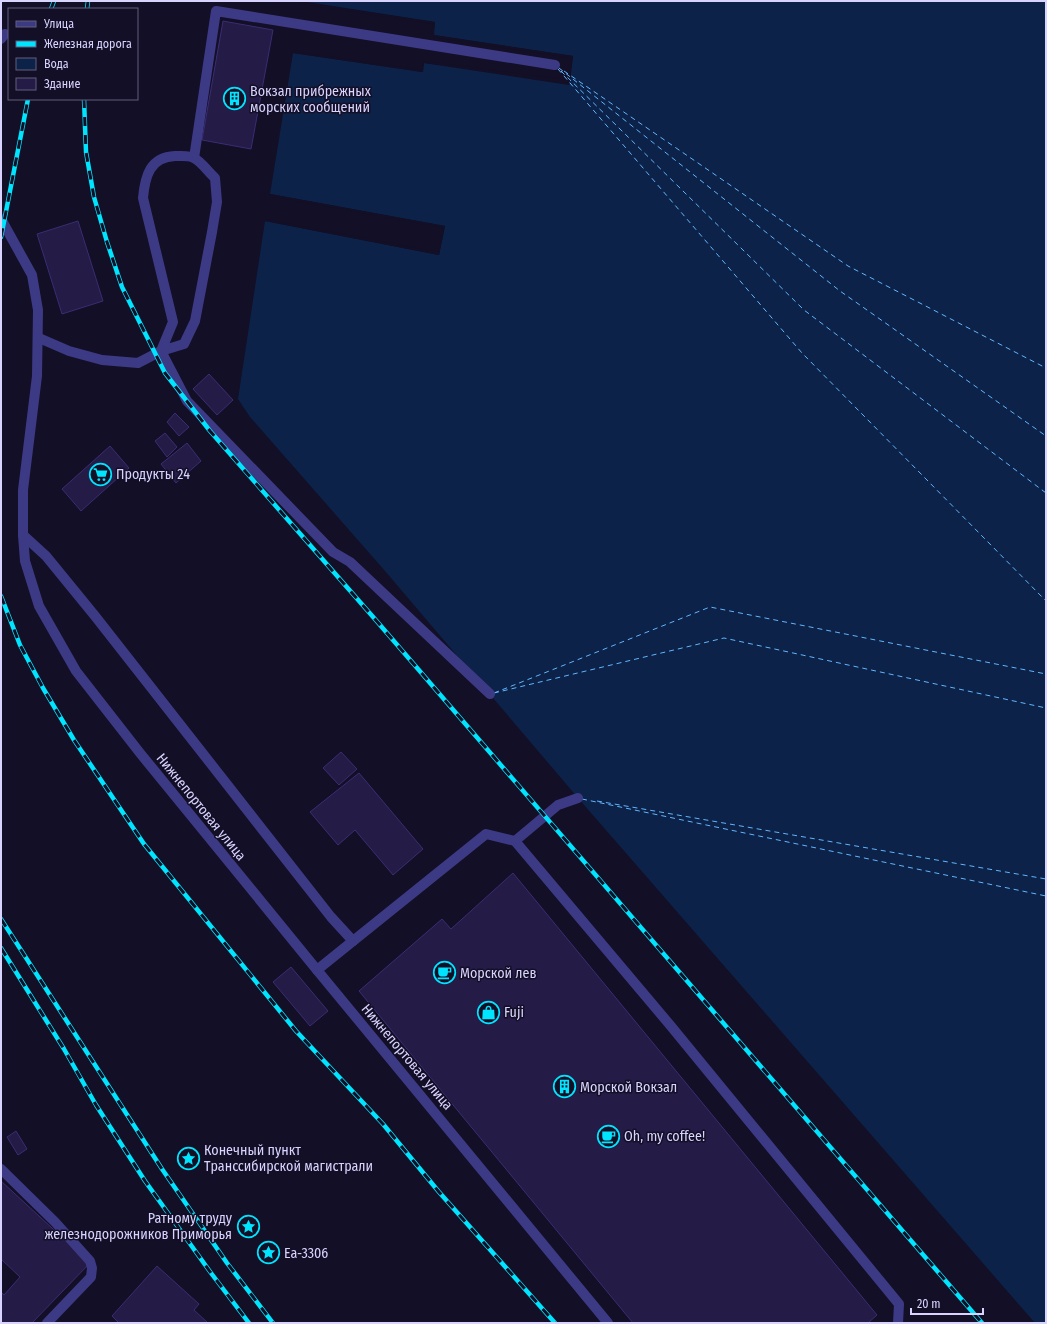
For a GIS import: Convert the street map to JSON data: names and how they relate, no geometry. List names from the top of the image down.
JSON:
{
  "streets": {
    "street": ["Нижнепортовая улица"]
  },
  "places": {
    "building": ["Вокзал прибрежных морских сообщений", "Морской Вокзал"],
    "supermarket": ["Продукты 24"],
    "cafe": ["Морской лев", "Oh, my coffee!"],
    "shop": ["Fuji"],
    "place": ["Конечный пункт Транссибирской магистрали", "Ратному труду железнодорожников Приморья", "Еа-3306"]
  },
  "legend": [
    "Улица",
    "Железная дорога",
    "Вода",
    "Здание"
  ],
  "scale_bar": "20 m"
}
